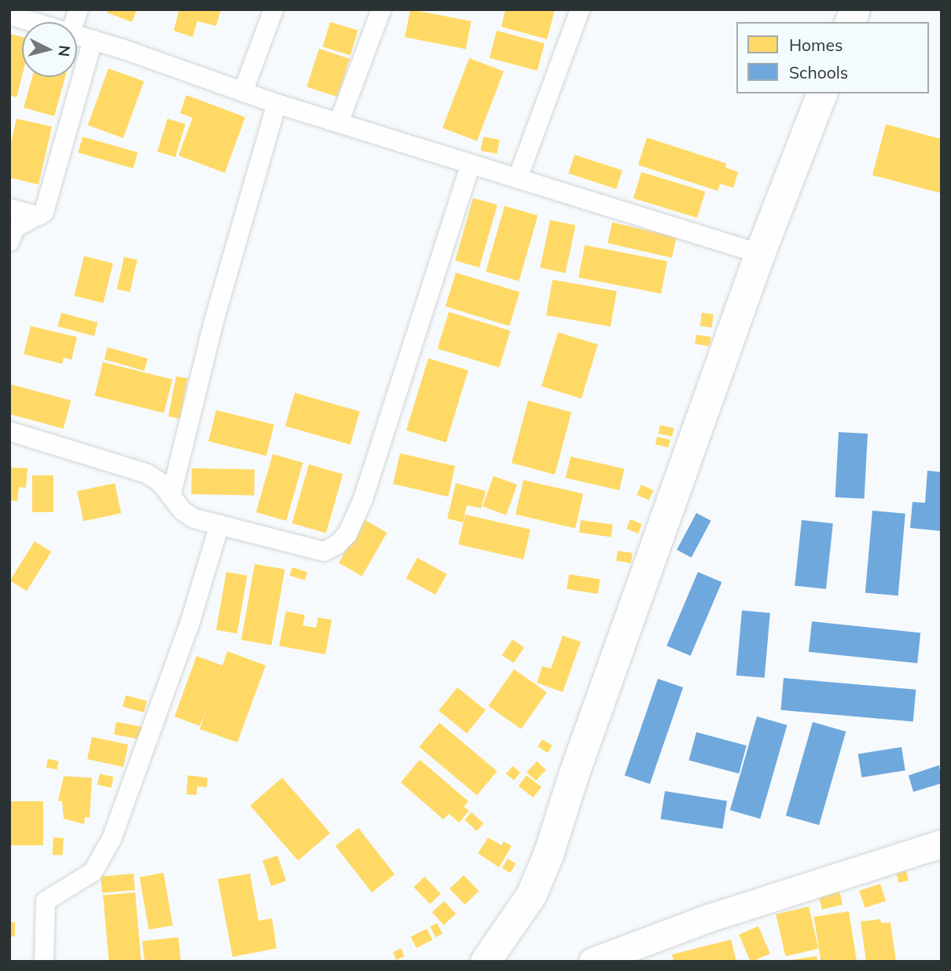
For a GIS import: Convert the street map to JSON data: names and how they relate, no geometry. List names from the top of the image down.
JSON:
{
  "legend": ["Homes", "Schools"],
  "north": "right"
}
